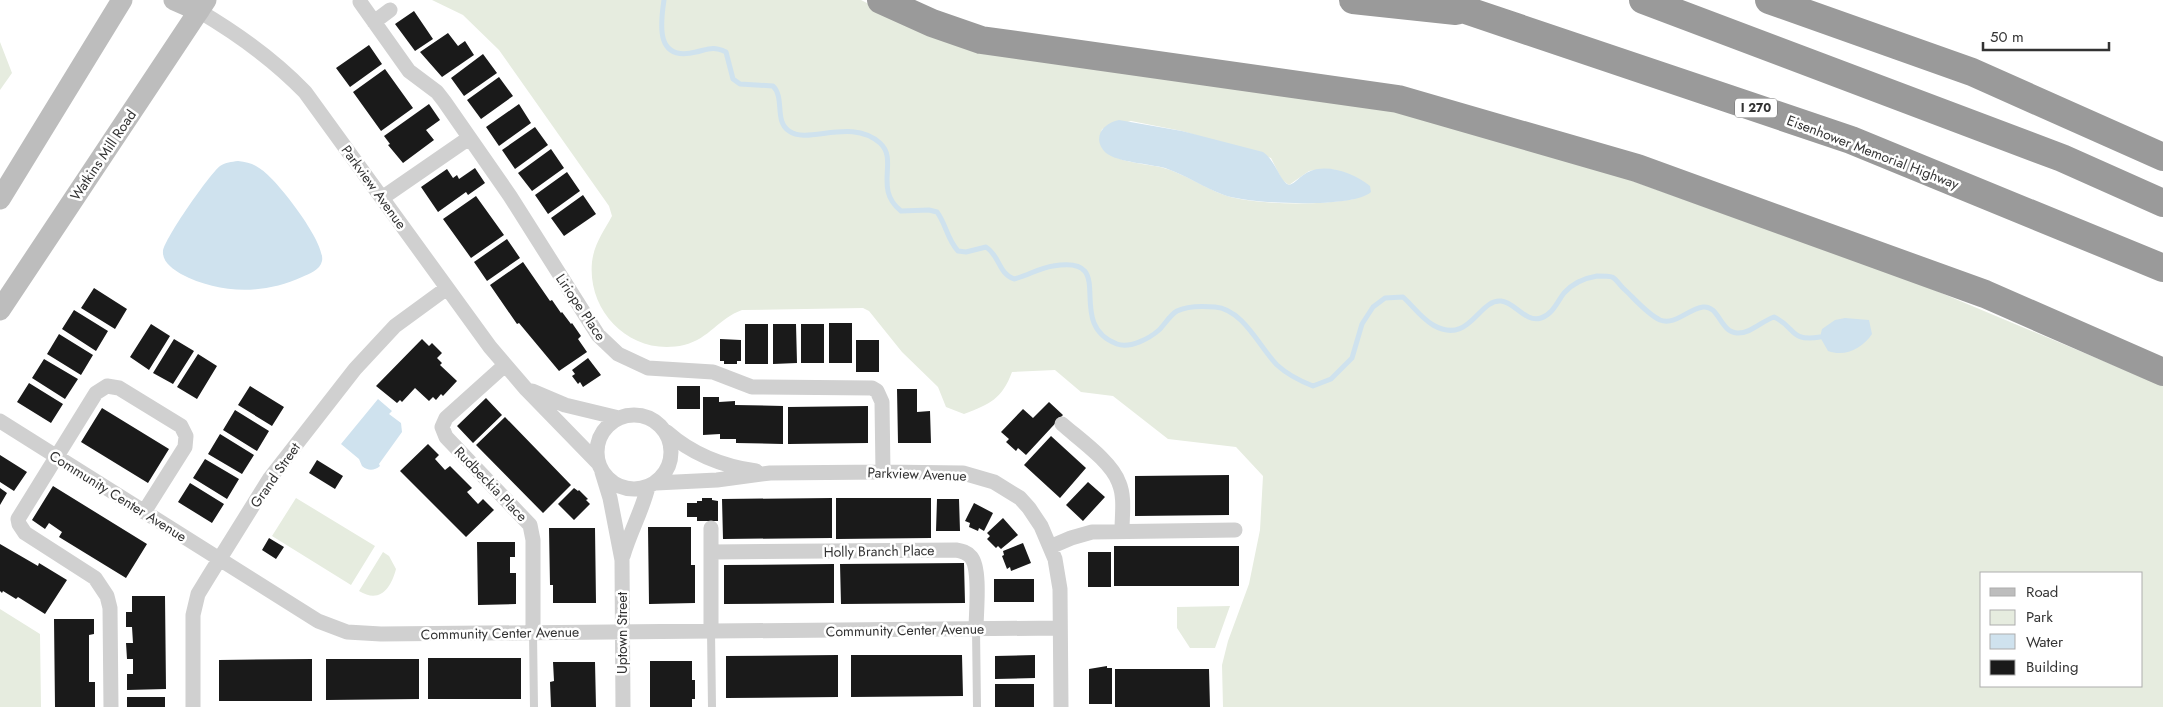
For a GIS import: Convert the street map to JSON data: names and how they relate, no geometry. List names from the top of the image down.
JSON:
{
  "streets": {
    "highway": ["I 270", "Eisenhower Memorial Highway"],
    "main road": ["Watkins Mill Road"],
    "street": [
      "Parkview Avenue",
      "Liriope Place",
      "Grand Street",
      "Rudbeckia Place",
      "Community Center Avenue",
      "Holly Branch Place",
      "Uptown Street"
    ]
  },
  "crossings": [
    ["Watkins Mill Road", "Parkview Avenue"],
    ["Parkview Avenue", "Liriope Place"],
    ["Parkview Avenue", "Grand Street"],
    ["Parkview Avenue", "Rudbeckia Place"],
    ["Parkview Avenue", "Community Center Avenue"],
    ["Parkview Avenue", "Uptown Street"],
    ["Grand Street", "Community Center Avenue"],
    ["Rudbeckia Place", "Community Center Avenue"],
    ["Community Center Avenue", "Holly Branch Place"],
    ["Community Center Avenue", "Uptown Street"]
  ],
  "legend": [
    "Road",
    "Park",
    "Water",
    "Building"
  ],
  "scale_bar": "50 m"
}
